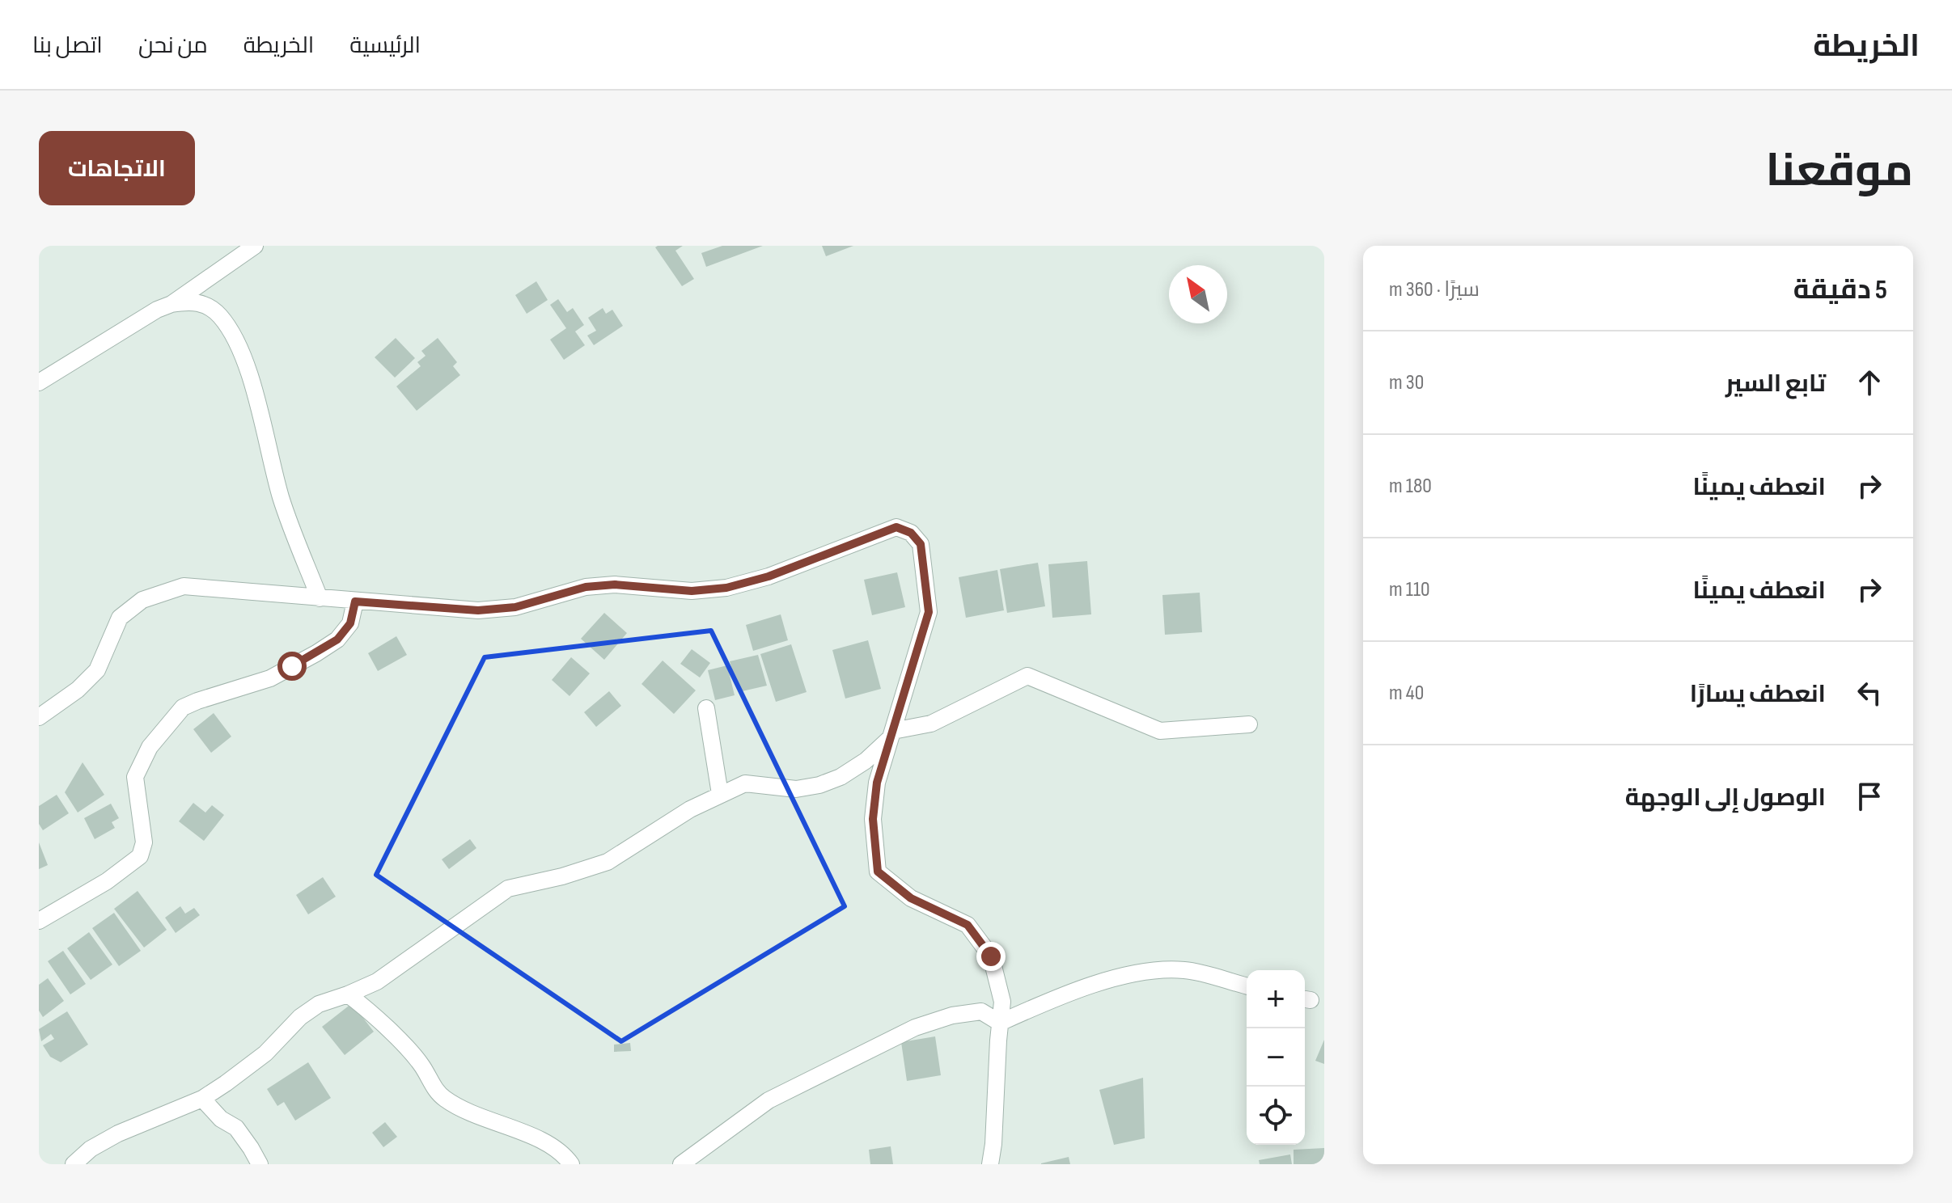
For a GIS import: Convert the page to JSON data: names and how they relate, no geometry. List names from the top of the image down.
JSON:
{
  "north": "top left",
  "page": {
    "header": "الخريطة",
    "nav": [
      "الرئيسية",
      "الخريطة",
      "من نحن",
      "اتصل بنا"
    ],
    "title": "موقعنا",
    "buttons": "الاتجاهات",
    "heading": ["5 دقيقة", "سيرًا · 360 m"],
    "list": [
      ["تابع السير", "30 m"],
      ["انعطف يمينًا", "180 m"],
      ["انعطف يمينًا", "110 m"],
      ["انعطف يسارًا", "40 m"],
      "الوصول إلى الوجهة"
    ],
    "map_buttons": ["+", "−"]
  }
}
